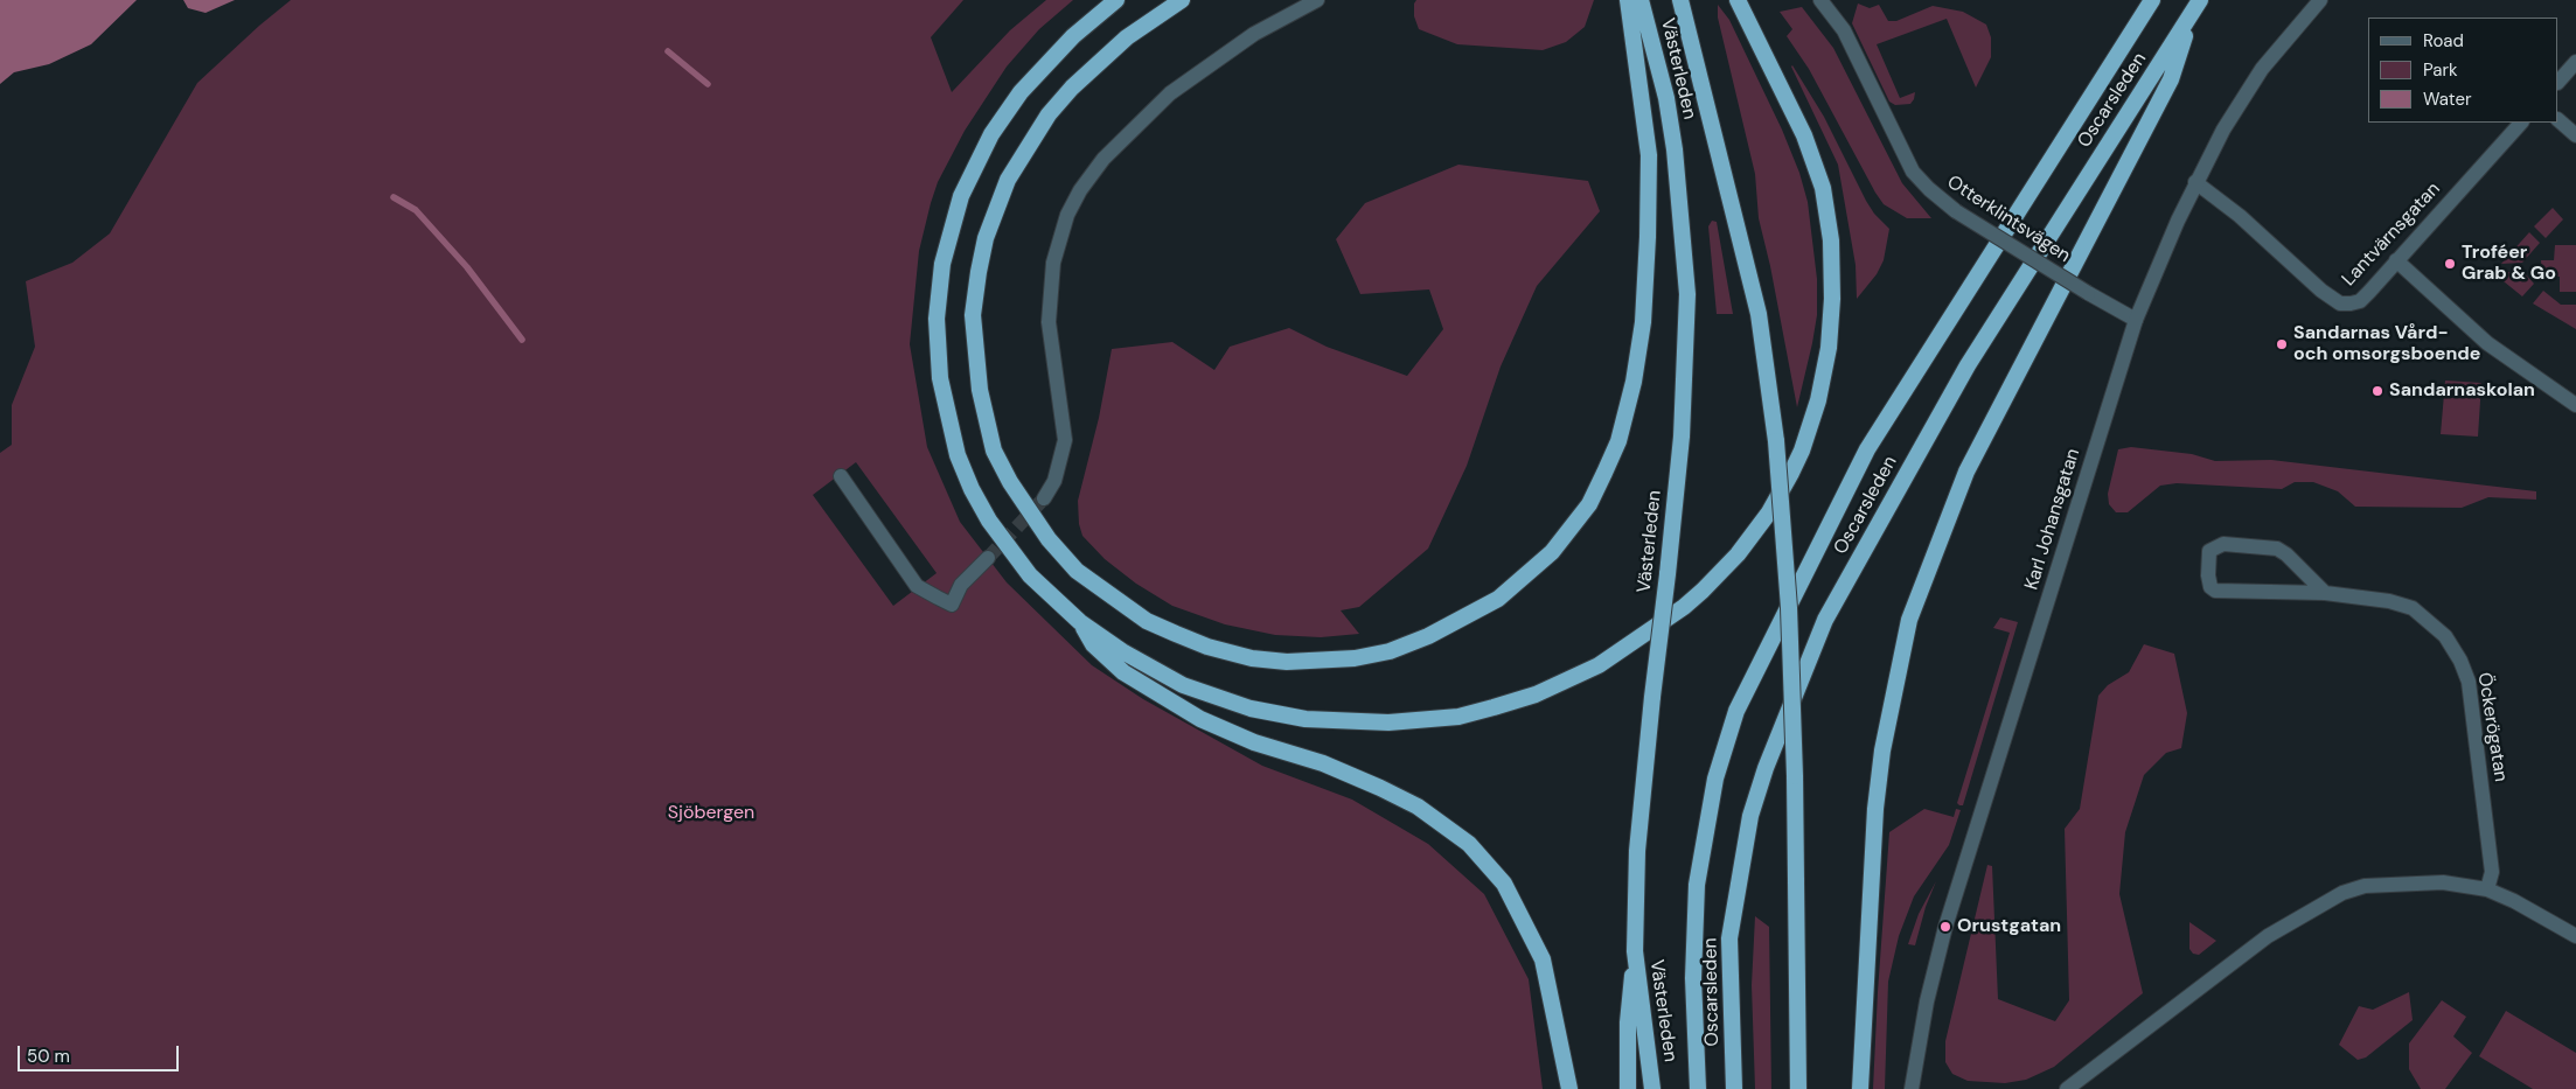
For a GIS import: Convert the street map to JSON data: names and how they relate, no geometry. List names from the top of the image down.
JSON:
{
  "streets": {
    "highway": ["Västerleden", "Oscarsleden"],
    "street": [
      "Otterklintsvägen",
      "Lantvärnsgatan",
      "Karl Johansgatan",
      "Öckerögatan"
    ]
  },
  "crossings": [
    ["Otterklintsvägen", "Karl Johansgatan"],
    ["Lantvärnsgatan", "Karl Johansgatan"]
  ],
  "parks": ["Sjöbergen"],
  "places": [
    "Troféer Grab & Go",
    "Sandarnas Vård- och omsorgsboende",
    "Sandarnaskolan",
    "Orustgatan"
  ],
  "legend": ["Road", "Park", "Water"],
  "scale_bar": "50 m"
}
